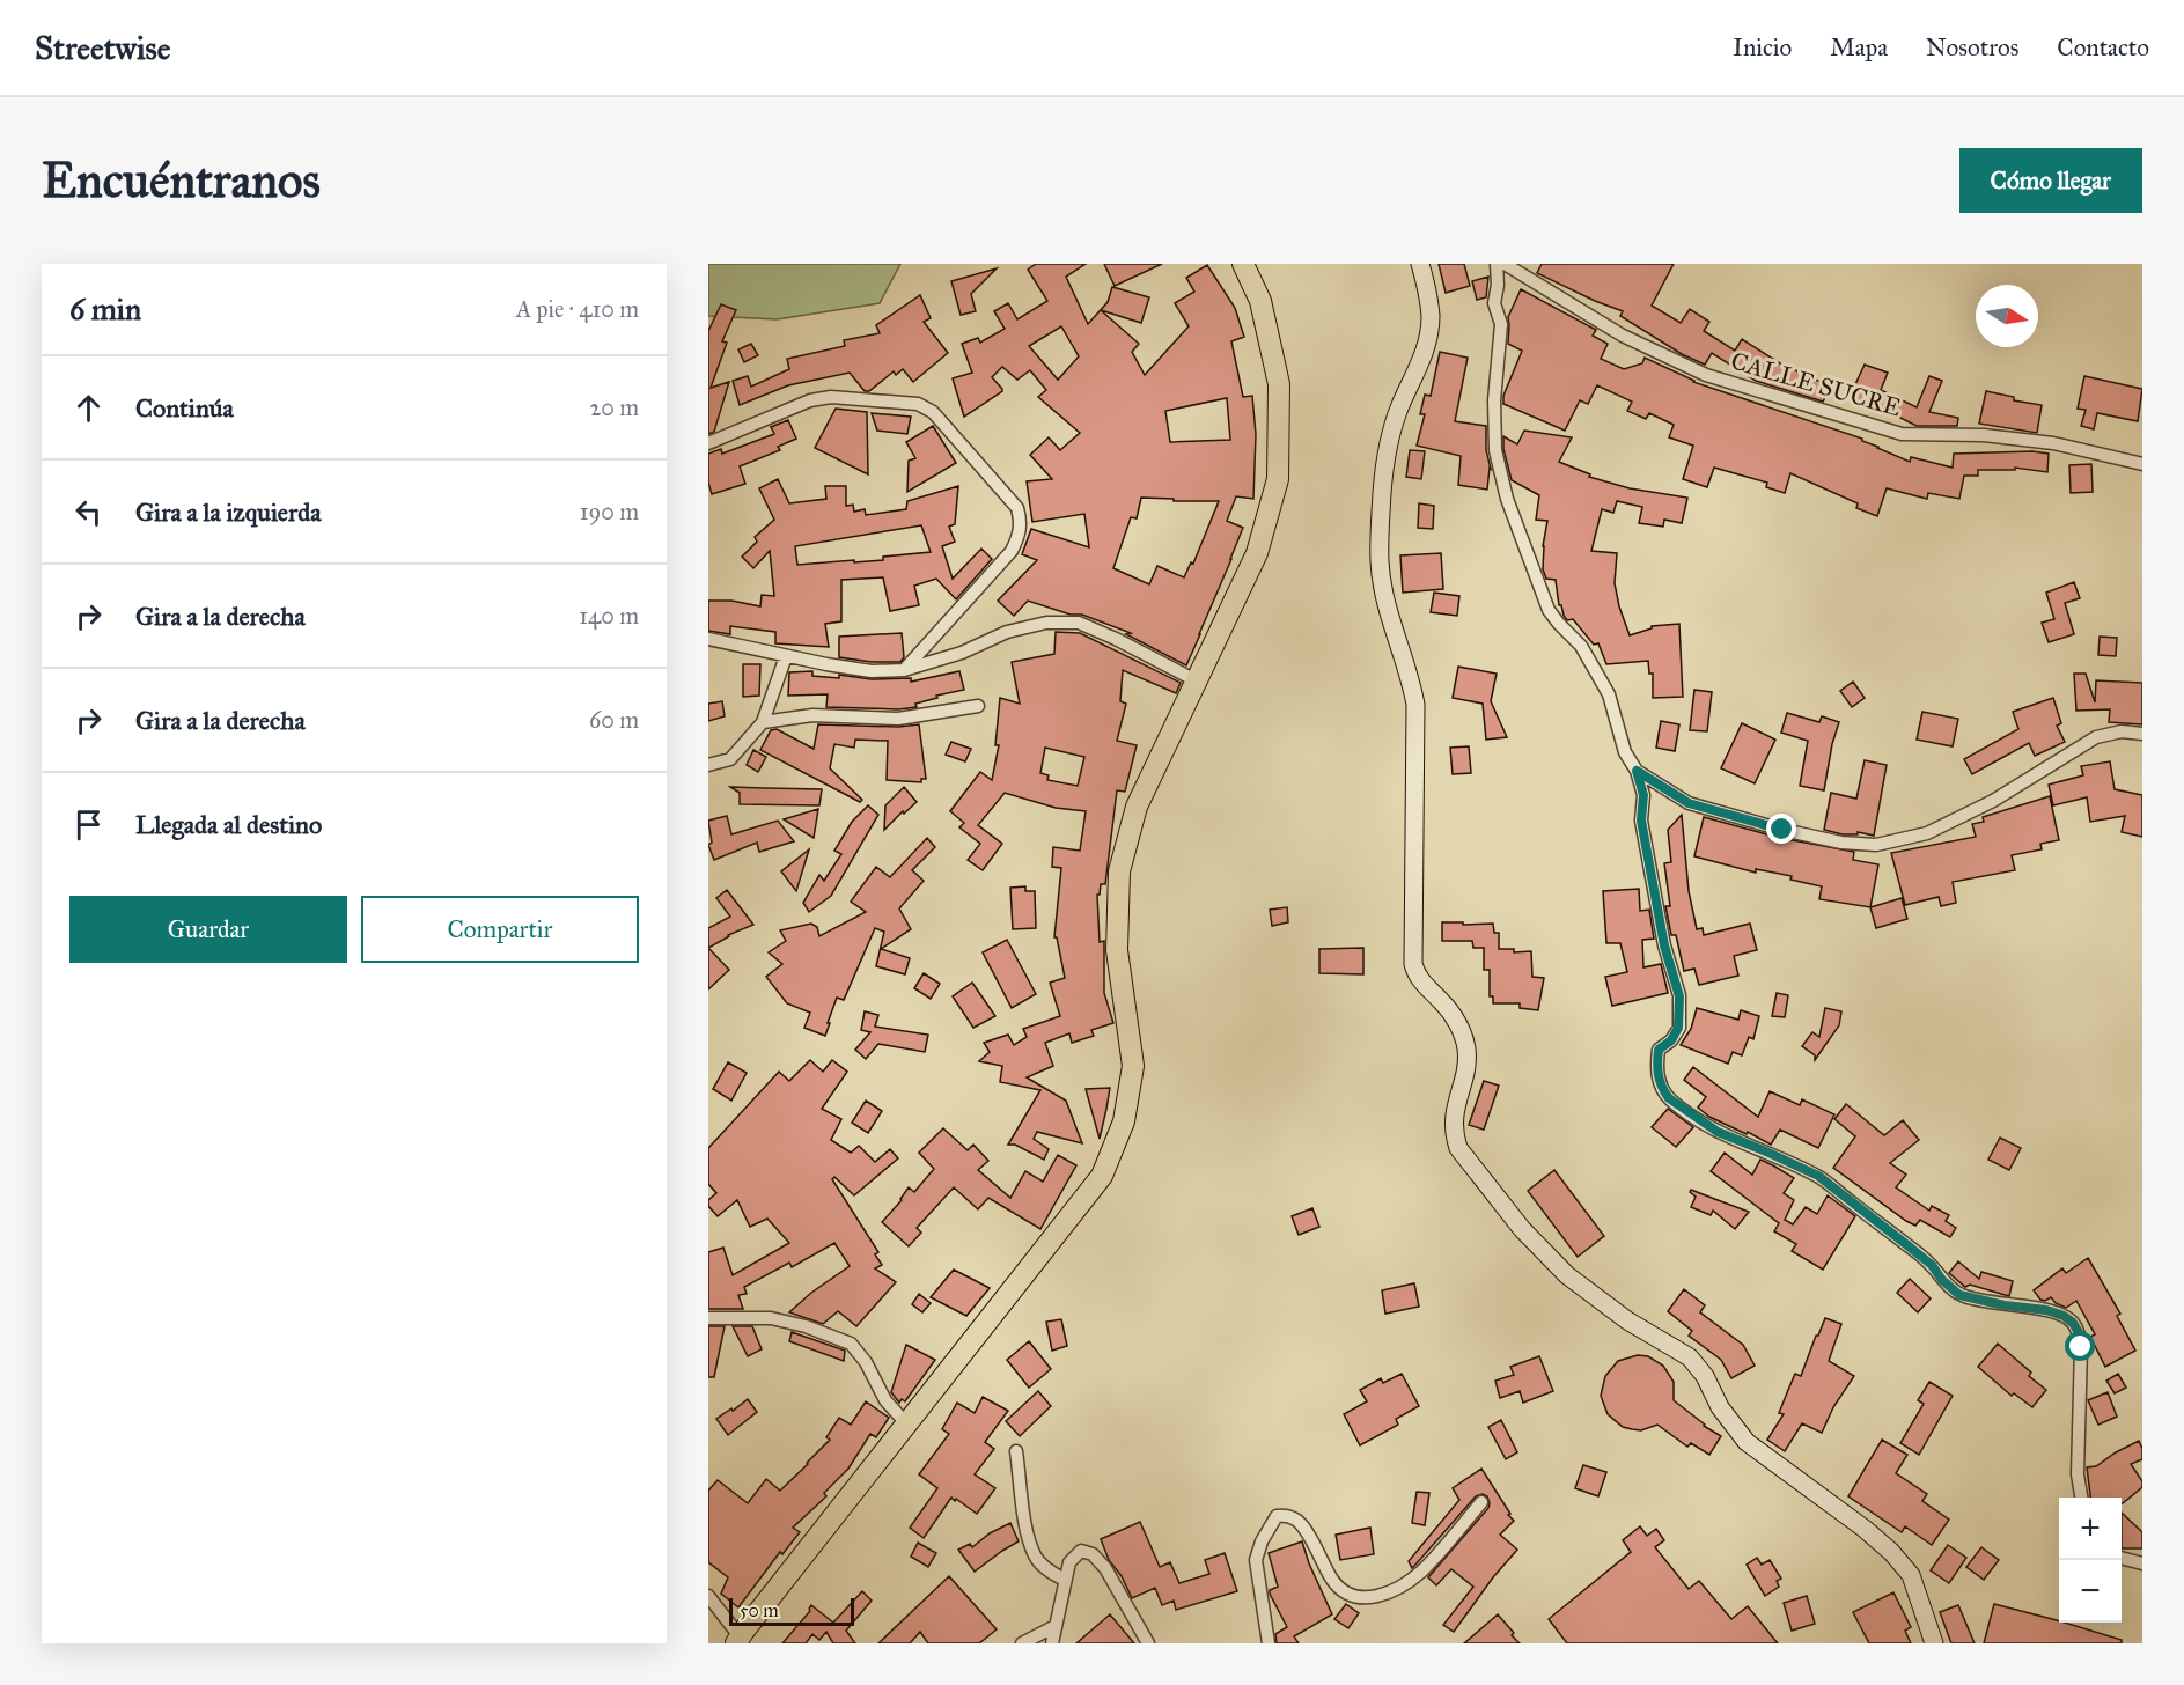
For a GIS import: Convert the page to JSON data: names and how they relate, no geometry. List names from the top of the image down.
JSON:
{
  "streets": {
    "street": ["CALLE SUCRE"]
  },
  "scale_bar": "50 m",
  "north": "right",
  "page": {
    "header": "Streetwise",
    "nav": [
      "Inicio",
      "Mapa",
      "Nosotros",
      "Contacto"
    ],
    "buttons": [
      "Cómo llegar",
      ["Guardar", "Compartir"]
    ],
    "title": "Encuéntranos",
    "heading": ["6 min", "A pie · 410 m"],
    "list": [
      ["Continúa", "20 m"],
      ["Gira a la izquierda", "190 m"],
      ["Gira a la derecha", "140 m"],
      ["Gira a la derecha", "60 m"],
      "Llegada al destino"
    ],
    "map_buttons": ["+", "−"],
    "scale": "50 m"
  }
}
